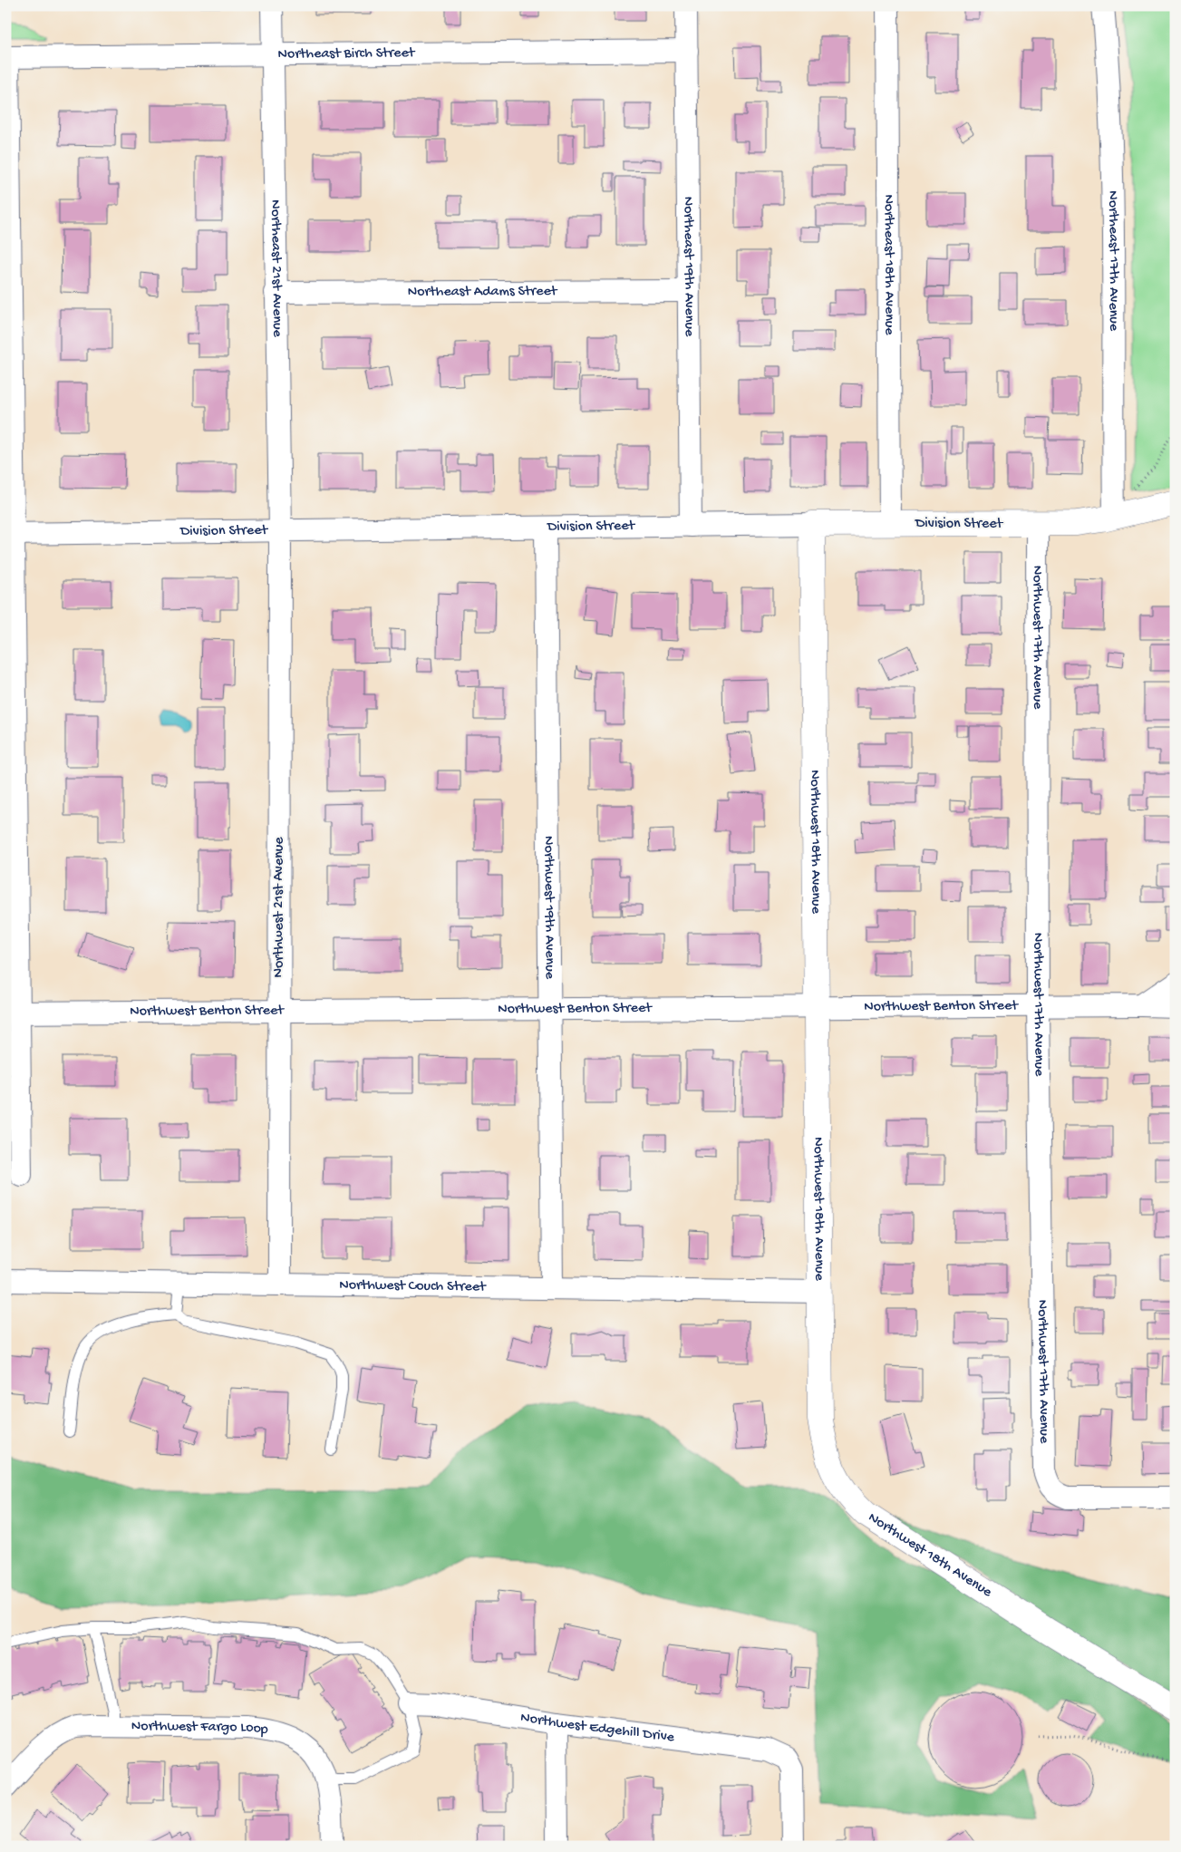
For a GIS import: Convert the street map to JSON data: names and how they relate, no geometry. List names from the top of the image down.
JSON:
{
  "streets": {
    "street": [
      "Northeast Birch Street",
      "Northeast 17th Avenue",
      "Northeast 18th Avenue",
      "Northeast 19th Avenue",
      "Northeast 21st Avenue",
      "Northeast Adams Street",
      "Division Street",
      "Northwest 17th Avenue",
      "Northwest 18th Avenue",
      "Northwest 21st Avenue",
      "Northwest 19th Avenue",
      "Northwest Benton Street",
      "Northwest Couch Street",
      "Northwest Edgehill Drive",
      "Northwest Fargo Loop"
    ]
  },
  "crossings": [
    ["Northeast Birch Street", "Northeast 19th Avenue"],
    ["Northeast Birch Street", "Northeast 21st Avenue"],
    ["Northeast 17th Avenue", "Division Street"],
    ["Northeast 18th Avenue", "Division Street"],
    ["Northeast 19th Avenue", "Northeast Adams Street"],
    ["Northeast 19th Avenue", "Division Street"],
    ["Northeast 21st Avenue", "Northeast Adams Street"],
    ["Northeast 21st Avenue", "Division Street"],
    ["Northeast 21st Avenue", "Northwest 21st Avenue"],
    ["Division Street", "Northwest 17th Avenue"],
    ["Division Street", "Northwest 18th Avenue"],
    ["Division Street", "Northwest 21st Avenue"],
    ["Division Street", "Northwest 19th Avenue"],
    ["Northwest 17th Avenue", "Northwest Benton Street"],
    ["Northwest 18th Avenue", "Northwest Benton Street"],
    ["Northwest 18th Avenue", "Northwest Couch Street"],
    ["Northwest 21st Avenue", "Northwest Benton Street"],
    ["Northwest 21st Avenue", "Northwest Couch Street"],
    ["Northwest 19th Avenue", "Northwest Benton Street"],
    ["Northwest 19th Avenue", "Northwest Couch Street"]
  ]
}
